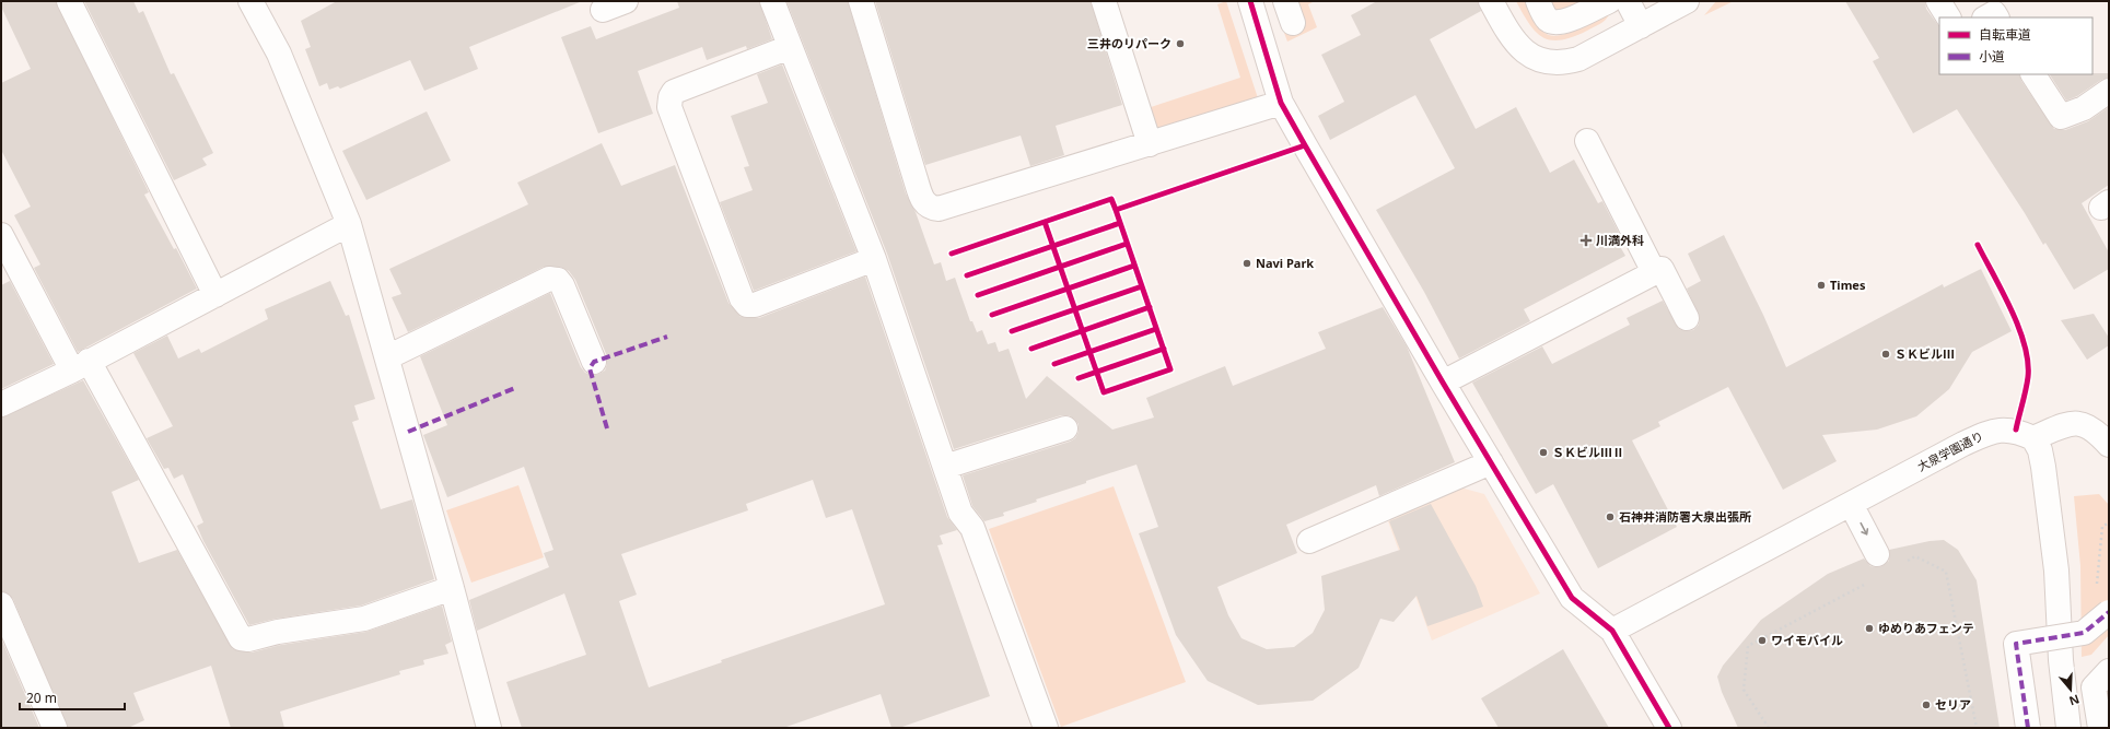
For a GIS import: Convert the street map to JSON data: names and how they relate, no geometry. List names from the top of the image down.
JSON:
{
  "streets": {
    "street": ["大泉学園通り"]
  },
  "places": {
    "other": [
      "三井のリパーク",
      "Navi Park",
      "Times",
      "ＳＫビルⅢ",
      "ＳＫビルⅢⅡ",
      "石神井消防署大泉出張所",
      "ゆめりあフェンテ",
      "ワイモバイル",
      "セリア"
    ],
    "health": ["川満外科"]
  },
  "legend": ["自転車道", "小道"],
  "scale_bar": "20 m",
  "north": "bottom"
}
